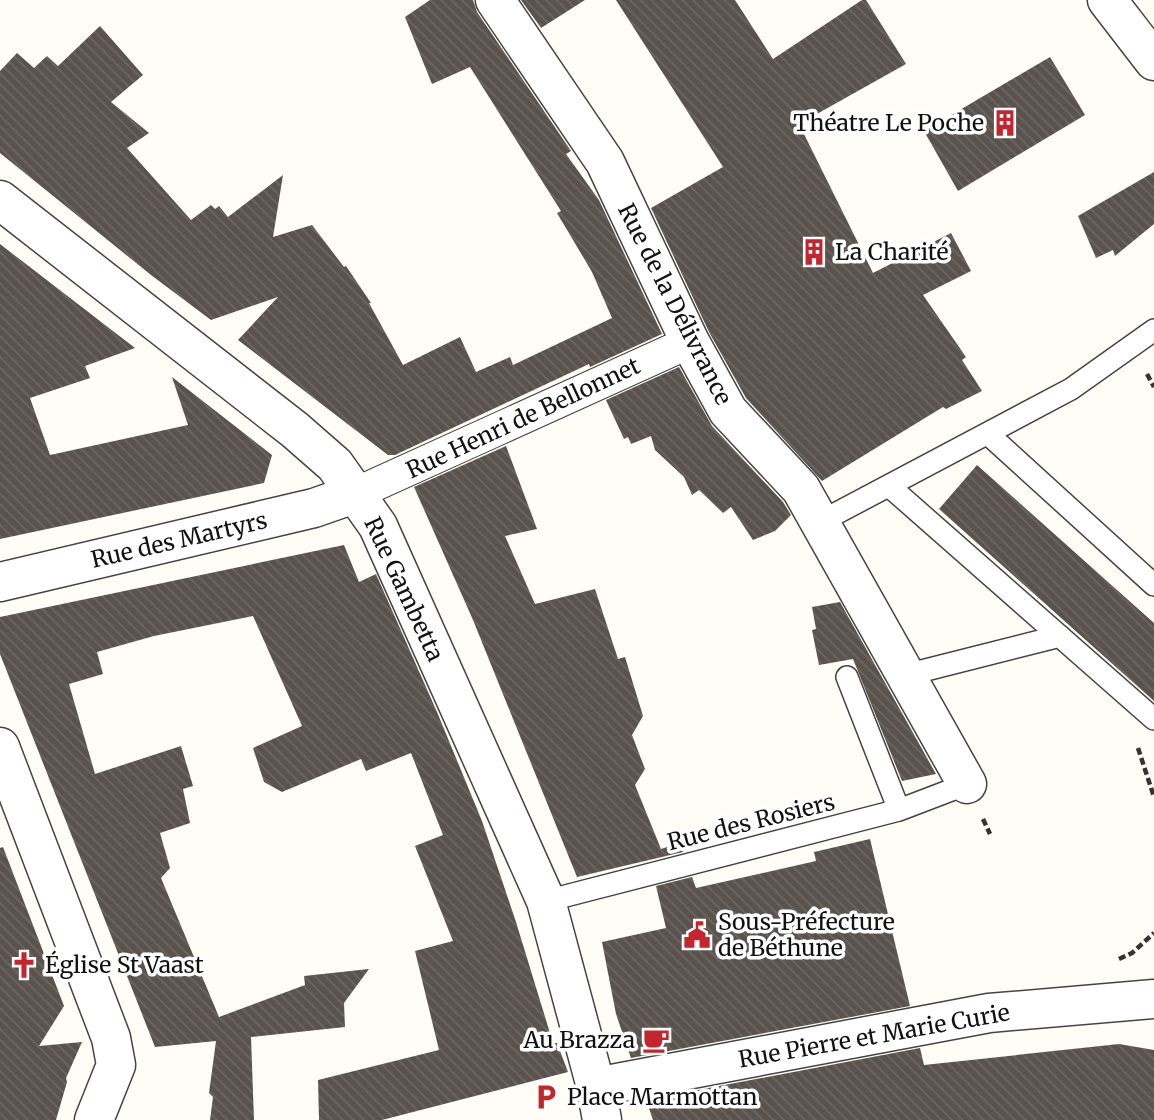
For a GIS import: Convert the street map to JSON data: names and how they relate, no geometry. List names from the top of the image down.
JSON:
{
  "streets": {
    "street": [
      "Rue de la Délivrance",
      "Rue Henri de Bellonnet",
      "Rue des Martyrs",
      "Rue Gambetta",
      "Rue Pierre et Marie Curie"
    ],
    "lane": ["Rue des Rosiers"]
  },
  "crossings": [
    ["Rue de la Délivrance", "Rue Henri de Bellonnet"],
    ["Rue de la Délivrance", "Rue des Rosiers"],
    ["Rue Henri de Bellonnet", "Rue des Martyrs"],
    ["Rue Henri de Bellonnet", "Rue Gambetta"],
    ["Rue des Martyrs", "Rue Gambetta"],
    ["Rue Gambetta", "Rue des Rosiers"],
    ["Rue Gambetta", "Rue Pierre et Marie Curie"]
  ],
  "places": {
    "building": ["Théatre Le Poche", "La Charité"],
    "public building": ["Sous-Préfecture de Béthune"],
    "church": ["Église St Vaast"],
    "cafe": ["Au Brazza"],
    "parking": ["Place Marmottan"]
  }
}
